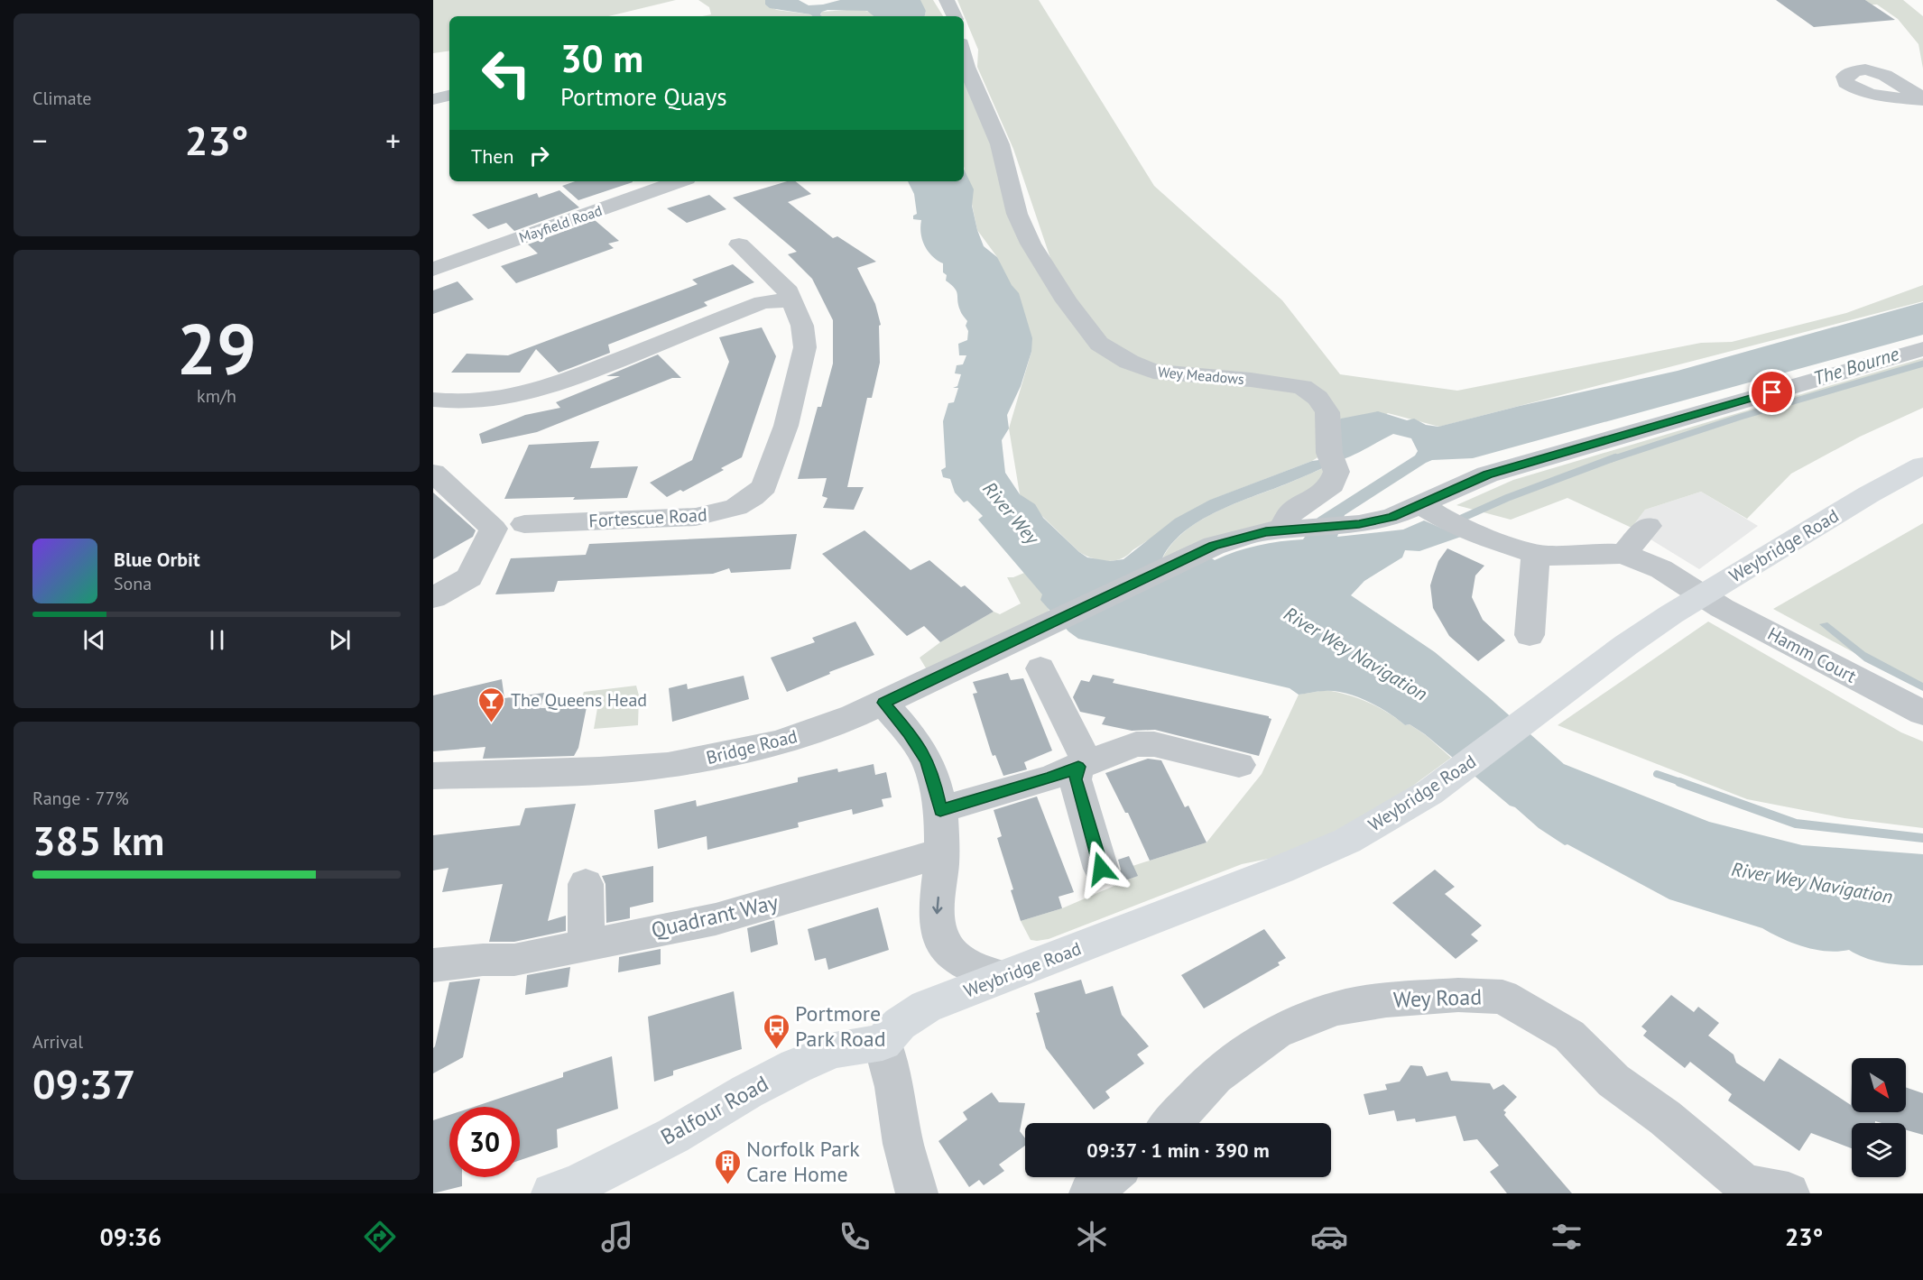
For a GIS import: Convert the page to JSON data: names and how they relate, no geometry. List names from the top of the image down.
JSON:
{
  "streets": {
    "main road": ["Weybridge Road", "Balfour Road"],
    "street": [
      "Mayfield Road",
      "Wey Meadows",
      "Fortescue Road",
      "Hamm Court",
      "Bridge Road",
      "Quadrant Way",
      "Wey Road"
    ]
  },
  "crossings": [
    ["Wey Meadows", "Bridge Road"],
    ["Weybridge Road", "Hamm Court"],
    ["Weybridge Road", "Balfour Road"]
  ],
  "water": ["The Bourne", "River Wey", "River Wey Navigation"],
  "places": {
    "bar": ["The Queens Head"],
    "bus stop": ["Portmore Park Road"],
    "building": ["Norfolk Park Care Home"]
  },
  "north": "bottom right",
  "page": {
    "tile": [
      "Climate",
      ["29", "km/h"],
      ["Range · 77%", "385 km"],
      ["Arrival", "09:37"]
    ],
    "turn": ["30 m", "Portmore Quays"],
    "heat": ["−", "23°", "+"],
    "then": "Then",
    "song": ["Blue Orbit", "Sona"],
    "limit": "30",
    "trip": "09:37 · 1 min · 390 m",
    "tabs": ["09:36", "23°"]
  }
}
